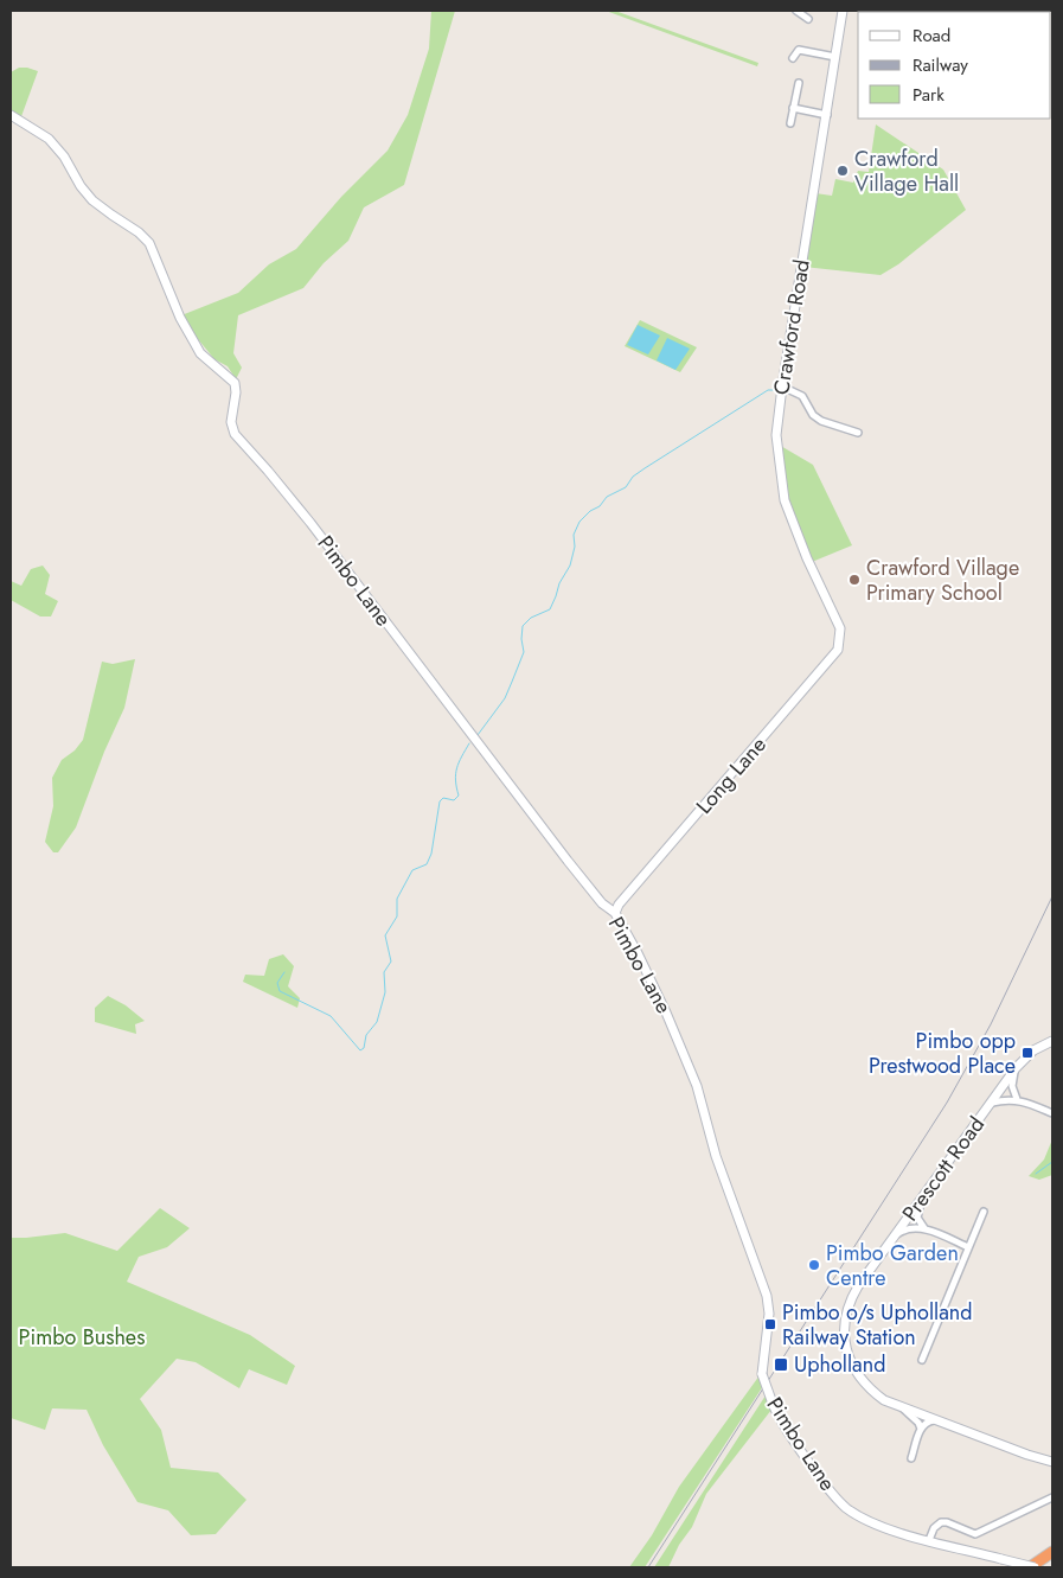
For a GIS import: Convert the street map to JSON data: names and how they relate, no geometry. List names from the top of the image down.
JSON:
{
  "streets": {
    "street": [
      "Crawford Road",
      "Pimbo Lane",
      "Long Lane",
      "Prescott Road"
    ]
  },
  "crossings": [
    ["Crawford Road", "Long Lane"],
    ["Pimbo Lane", "Long Lane"]
  ],
  "parks": ["Pimbo Bushes"],
  "places": {
    "other": ["Crawford Village Hall", "Crawford Village Primary School", "Pimbo Garden Centre"],
    "transit": ["Pimbo opp Prestwood Place", "Pimbo o/s Upholland Railway Station", "Upholland"]
  },
  "legend": ["Road", "Railway", "Park"]
}
